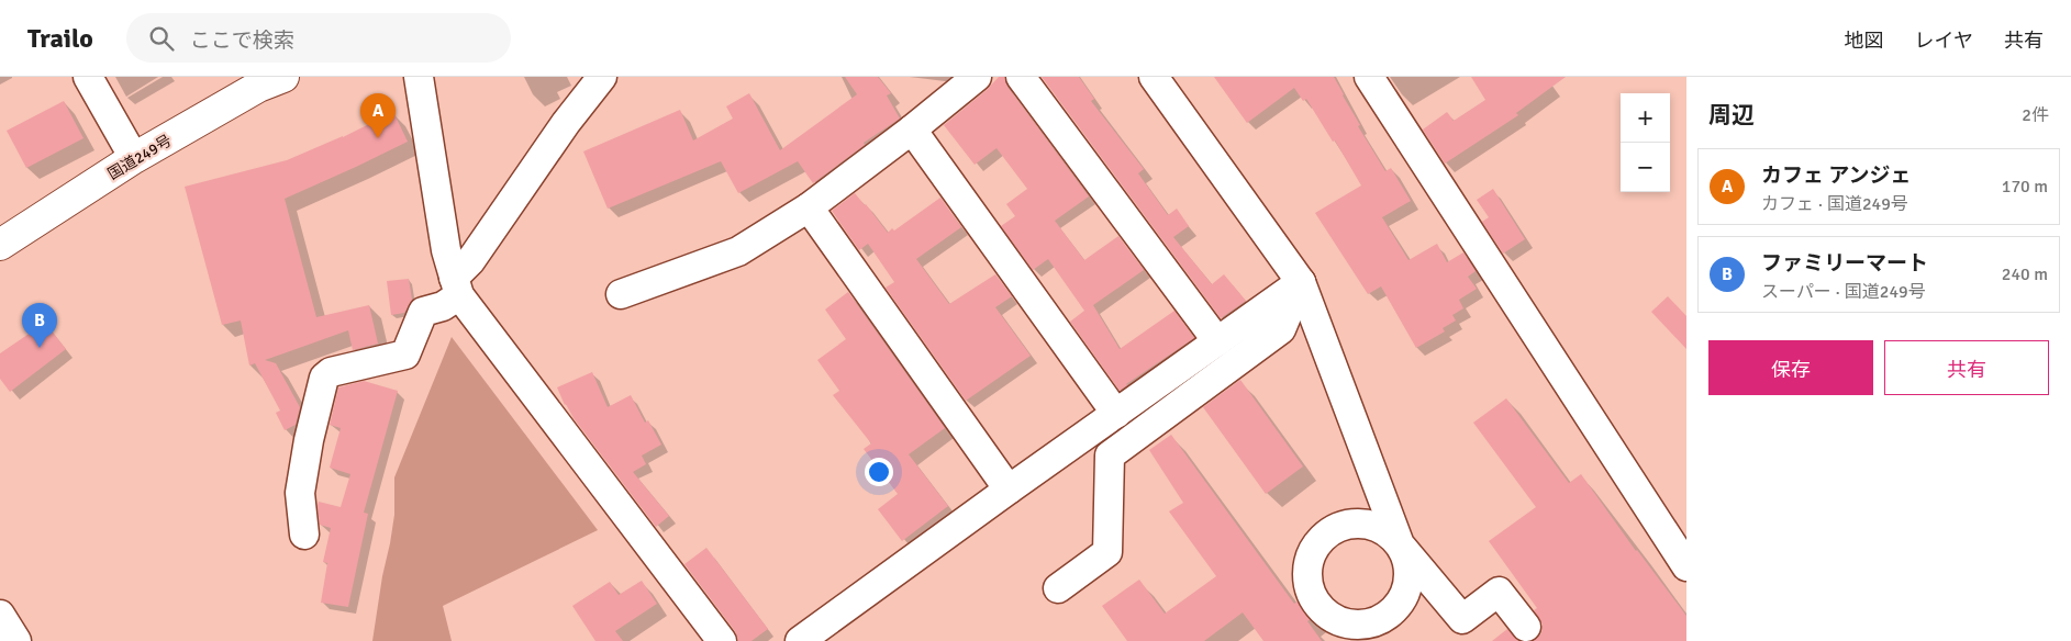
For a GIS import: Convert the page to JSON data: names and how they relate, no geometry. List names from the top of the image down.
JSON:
{
  "streets": {
    "highway": ["国道249号"]
  },
  "page": {
    "header": "Trailo",
    "search": "ここで検索",
    "nav": ["地図", "レイヤ", "共有"],
    "heading": ["周辺", "2件"],
    "map_buttons": ["+", "−"],
    "pins": ["A", "B"],
    "list": [
      {
        "mark": "A",
        "name": "カフェ アンジェ",
        "note": "カフェ · 国道249号",
        "value": "170 m"
      },
      {
        "mark": "B",
        "name": "ファミリーマート",
        "note": "スーパー · 国道249号",
        "value": "240 m"
      }
    ],
    "buttons": ["保存", "共有"]
  }
}
